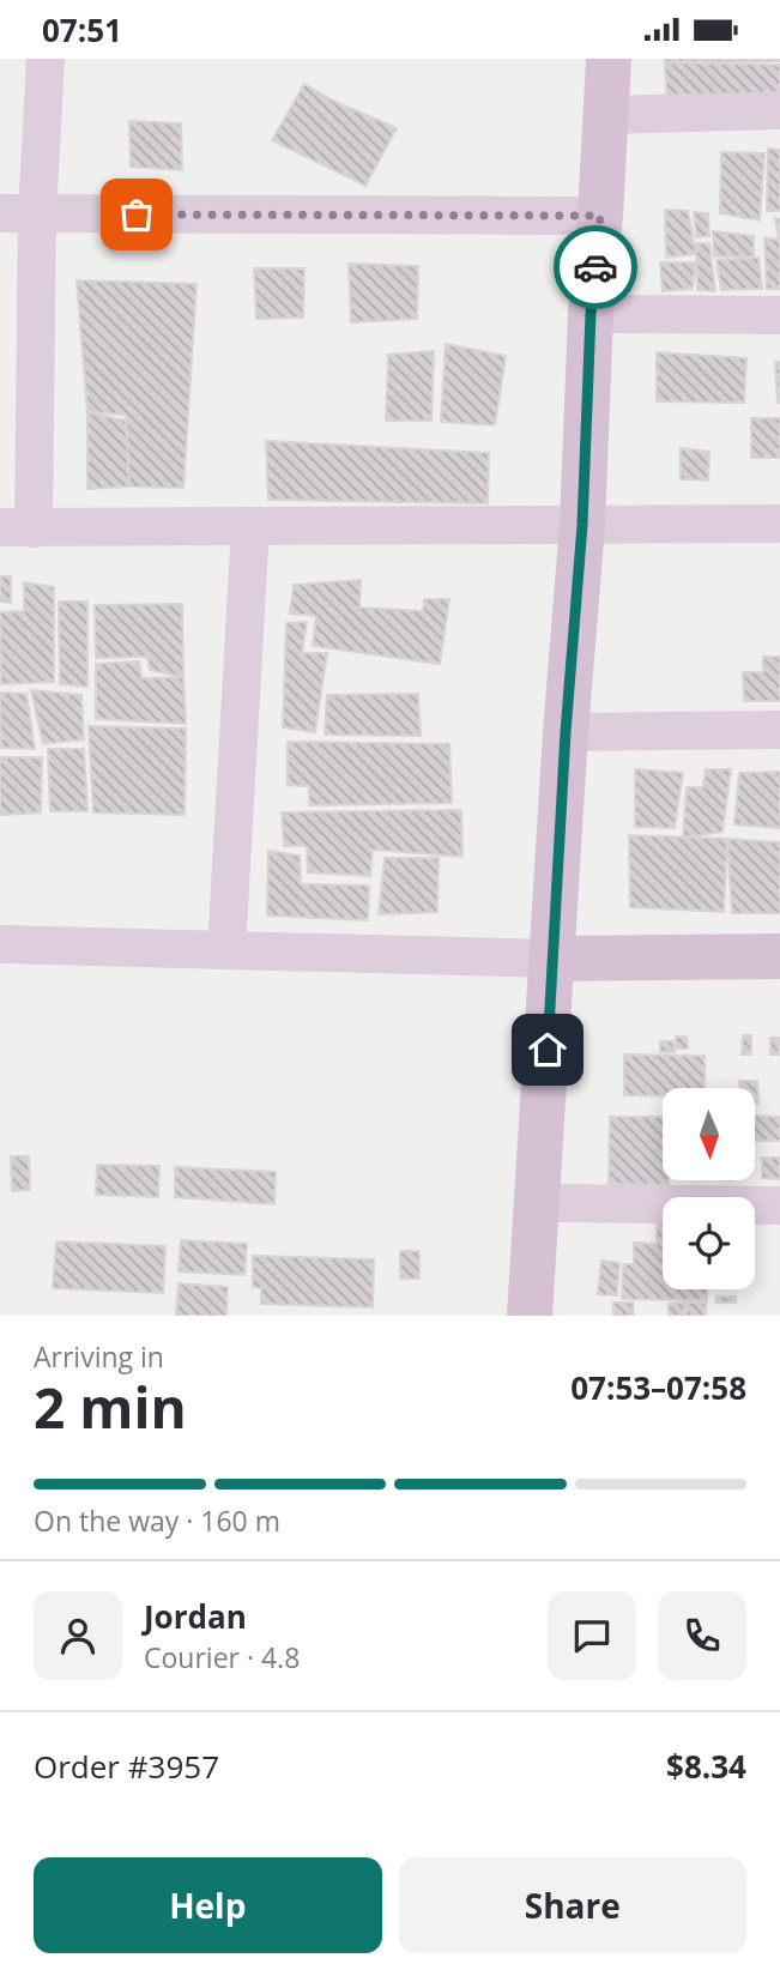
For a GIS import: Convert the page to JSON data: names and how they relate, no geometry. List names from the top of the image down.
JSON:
{
  "north": "bottom",
  "page": {
    "status": "07:51",
    "heading": ["2 min", "Arriving in", "07:53–07:58"],
    "panel": [
      "Jordan",
      "Courier · 4.8",
      "Order #3957",
      "$8.34"
    ],
    "bar": "On the way · 160 m",
    "buttons": ["Help", "Share"]
  }
}
